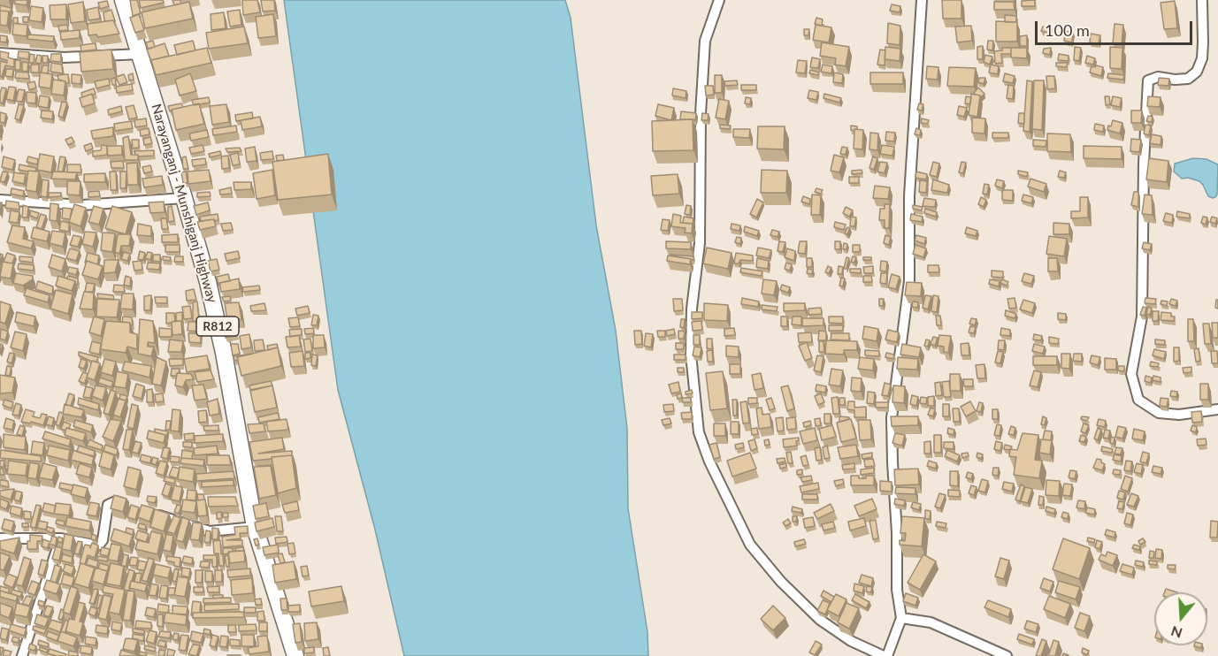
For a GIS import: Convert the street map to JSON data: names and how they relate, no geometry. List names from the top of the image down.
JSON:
{
  "streets": {
    "main road": ["Narayanganj - Munshiganj Highway", "R812"]
  },
  "scale_bar": "100 m",
  "north": "bottom"
}
